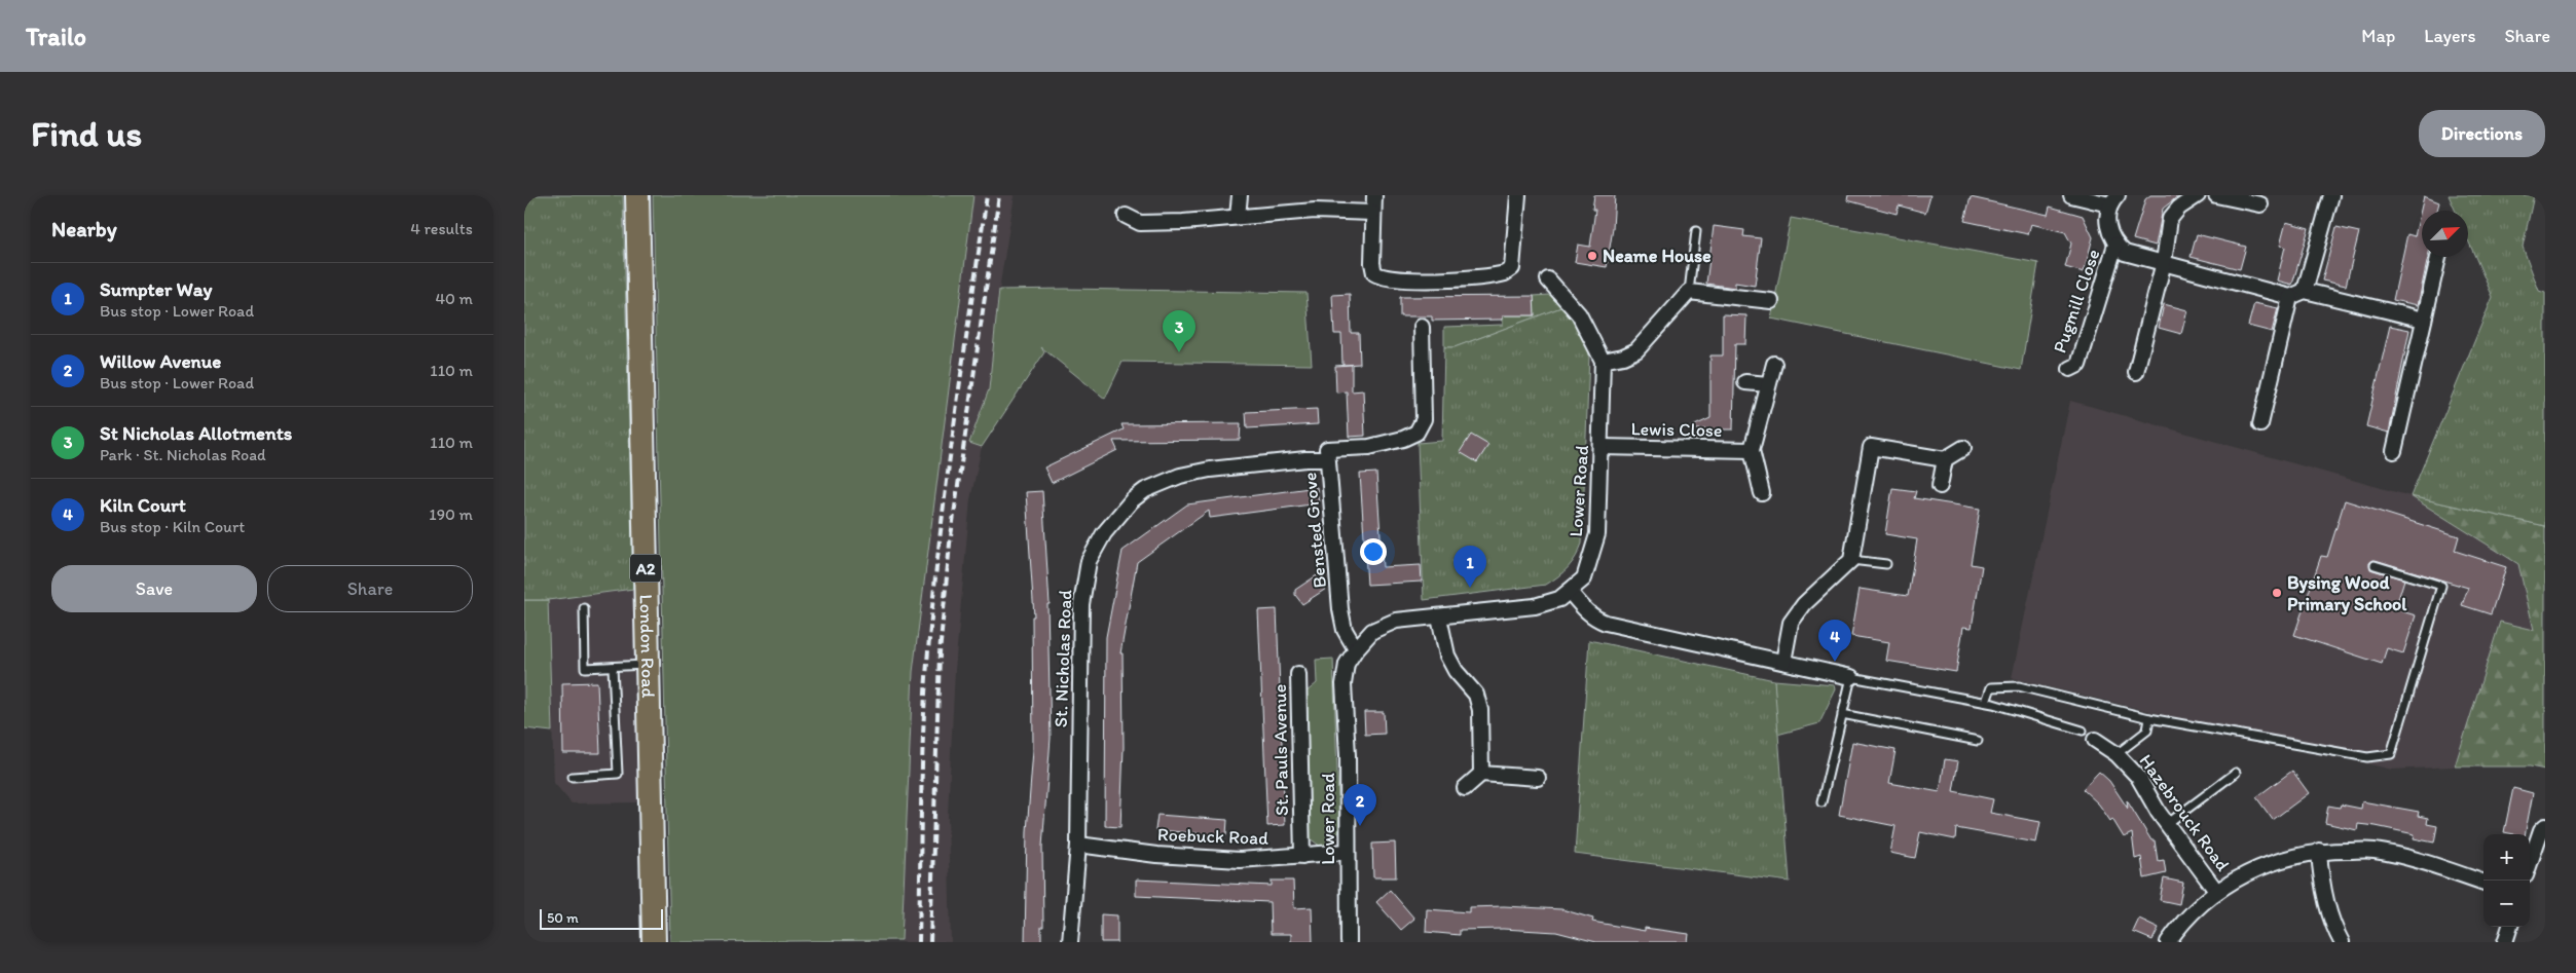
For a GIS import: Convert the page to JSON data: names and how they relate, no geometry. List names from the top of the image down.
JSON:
{
  "streets": {
    "main road": ["A2", "London Road"],
    "street": [
      "Pugmill Close",
      "Lewis Close",
      "Lower Road",
      "Bensted Grove",
      "St. Nicholas Road",
      "St. Pauls Avenue",
      "Hazebrouck Road",
      "Roebuck Road"
    ]
  },
  "crossings": [
    ["Lewis Close", "Lower Road"],
    ["Lower Road", "Bensted Grove"],
    ["Lower Road", "Roebuck Road"],
    ["Bensted Grove", "St. Nicholas Road"],
    ["St. Nicholas Road", "Roebuck Road"],
    ["St. Pauls Avenue", "Roebuck Road"]
  ],
  "places": ["Neame House", "Bysing Wood Primary School"],
  "scale_bar": "50 m",
  "north": "top right",
  "page": {
    "header": "Trailo",
    "nav": ["Map", "Layers", "Share"],
    "buttons": [
      "Directions",
      ["Save", "Share"]
    ],
    "title": "Find us",
    "heading": ["Nearby", "4 results"],
    "list": [
      {
        "mark": "1",
        "name": "Sumpter Way",
        "note": "Bus stop · Lower Road",
        "value": "40 m"
      },
      {
        "mark": "2",
        "name": "Willow Avenue",
        "note": "Bus stop · Lower Road",
        "value": "110 m"
      },
      {
        "mark": "3",
        "name": "St Nicholas Allotments",
        "note": "Park · St. Nicholas Road",
        "value": "110 m"
      },
      {
        "mark": "4",
        "name": "Kiln Court",
        "note": "Bus stop · Kiln Court",
        "value": "190 m"
      }
    ],
    "pins": [
      "3",
      "1",
      "4",
      "2"
    ],
    "map_buttons": ["+", "−"],
    "scale": "50 m"
  }
}
